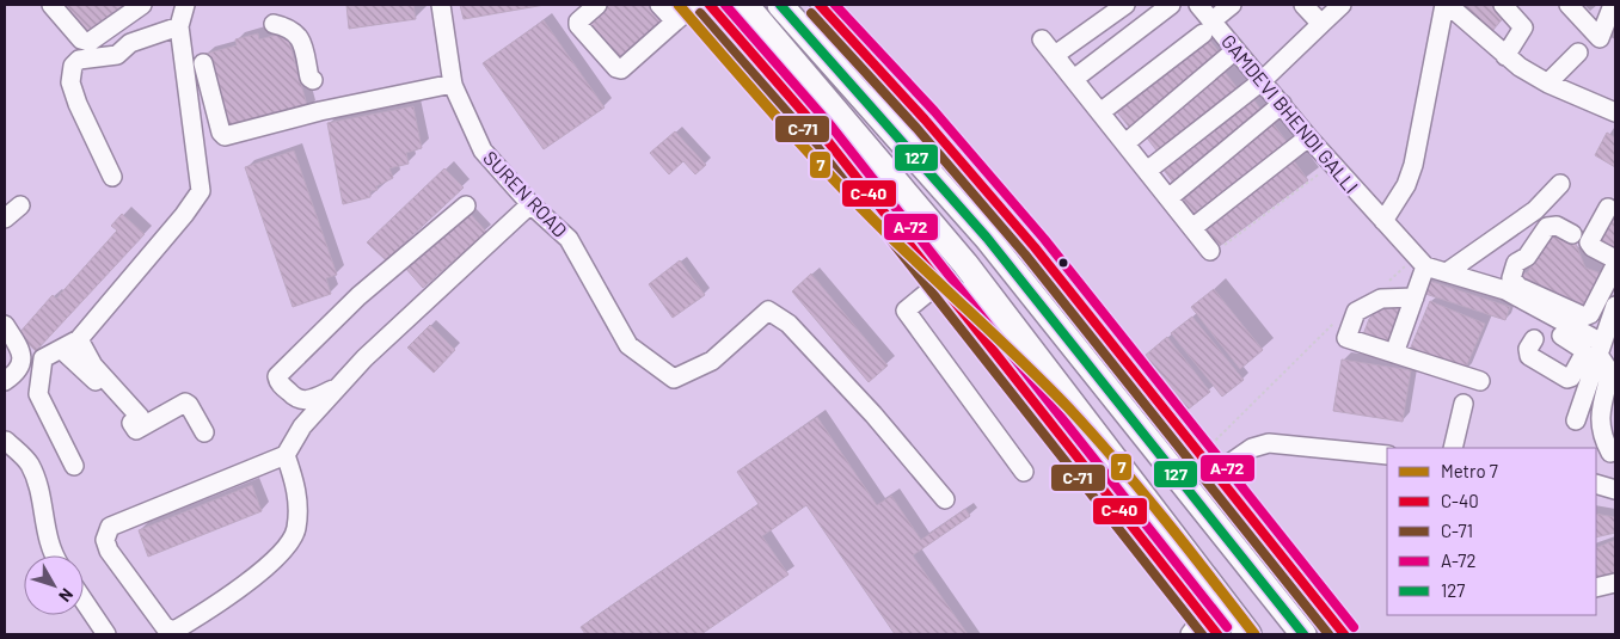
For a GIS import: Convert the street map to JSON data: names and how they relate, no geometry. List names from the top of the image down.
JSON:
{
  "streets": {
    "street": ["GAMDEVI BHENDI GALLI", "SUREN ROAD"]
  },
  "lines": [
    "metro line 7",
    "transit line C-40",
    "transit line A-72",
    "transit line 127",
    "transit line C-71"
  ],
  "legend": [
    "Metro 7",
    "C-40",
    "C-71",
    "A-72",
    "127"
  ],
  "north": "bottom right"
}
